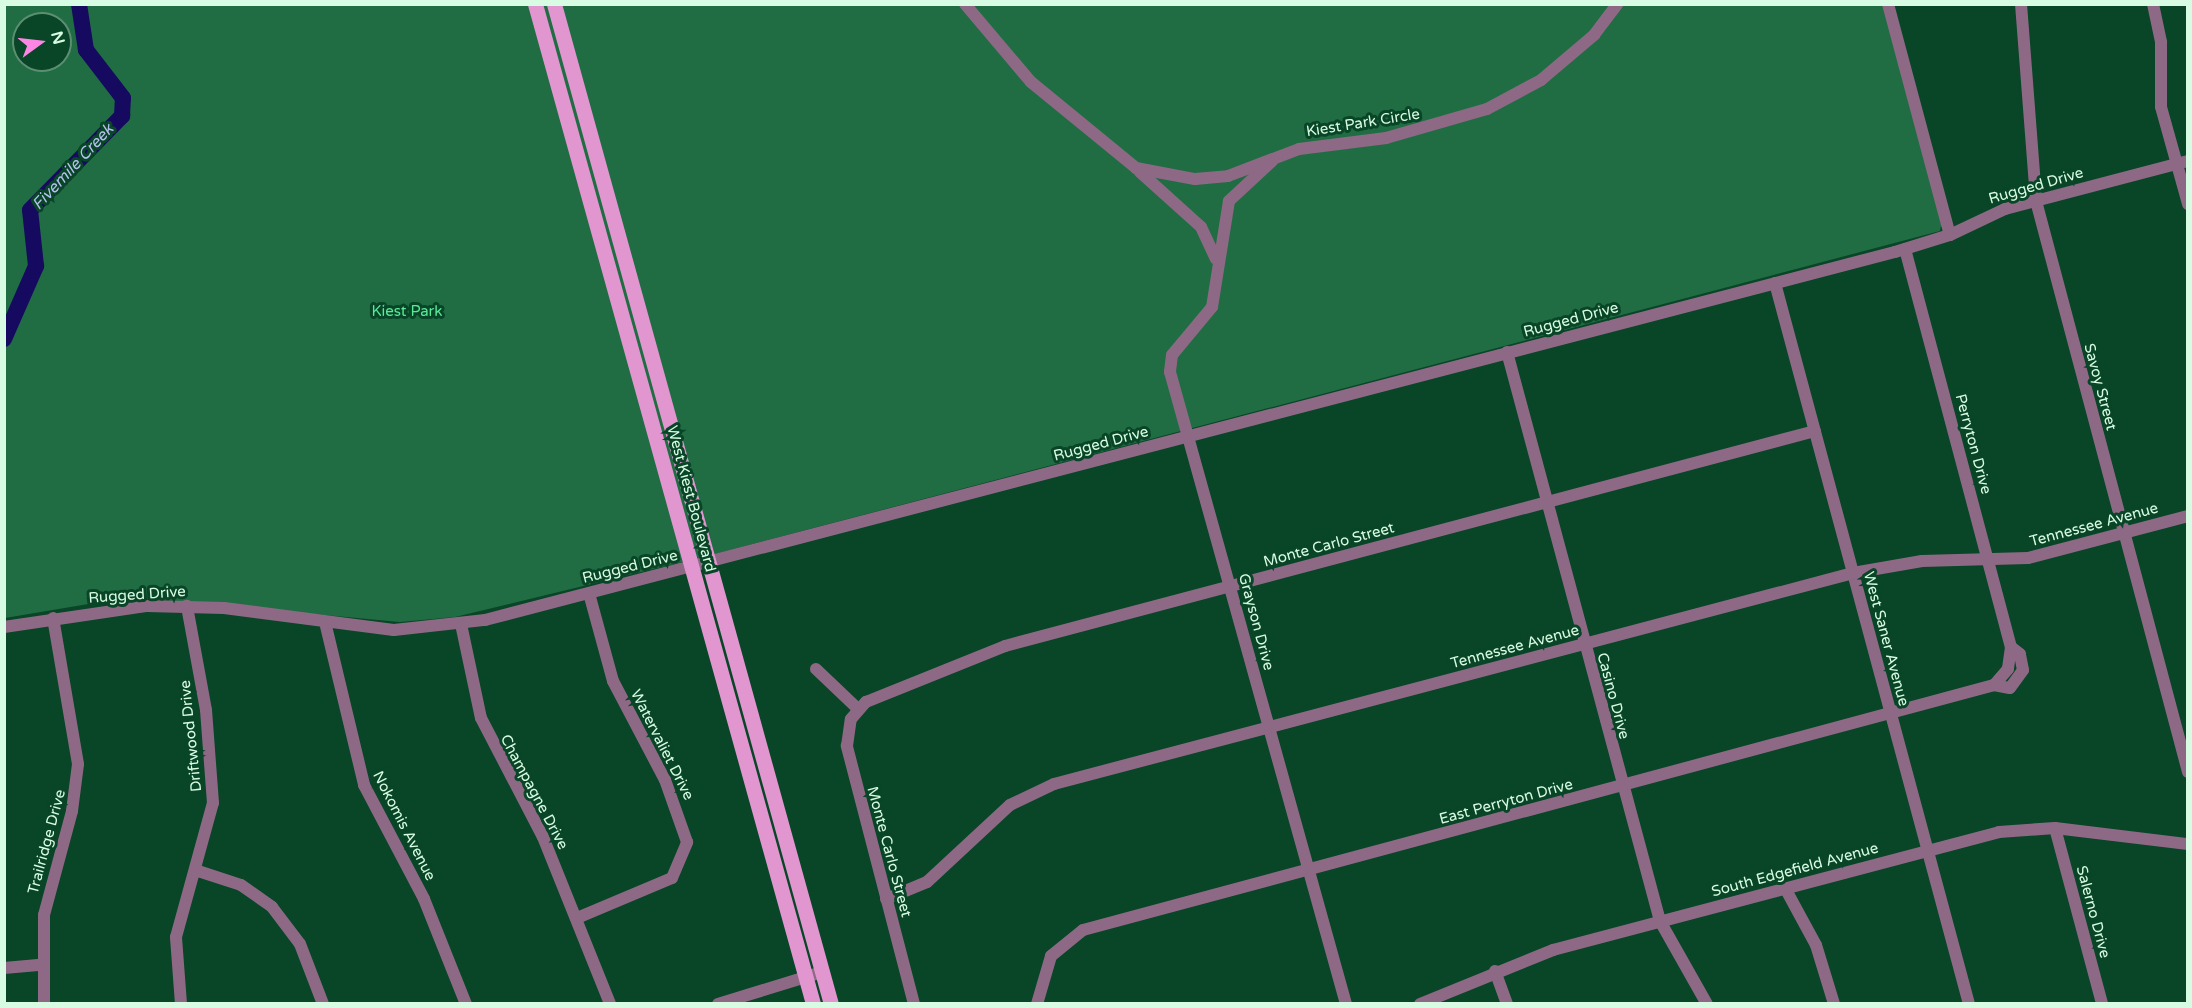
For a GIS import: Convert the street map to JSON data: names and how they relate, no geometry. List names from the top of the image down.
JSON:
{
  "streets": {
    "main road": ["West Kiest Boulevard"],
    "street": [
      "Kiest Park Circle",
      "Rugged Drive",
      "Savoy Street",
      "Perryton Drive",
      "Tennessee Avenue",
      "Monte Carlo Street",
      "Grayson Drive",
      "West Saner Avenue",
      "Casino Drive",
      "Driftwood Drive",
      "Watervaliet Drive",
      "Champagne Drive",
      "East Perryton Drive",
      "Nokomis Avenue",
      "Trailridge Drive",
      "South Edgefield Avenue",
      "Salerno Drive"
    ]
  },
  "crossings": [
    ["Kiest Park Circle", "Grayson Drive"],
    ["Rugged Drive", "Savoy Street"],
    ["Rugged Drive", "Perryton Drive"],
    ["Rugged Drive", "West Kiest Boulevard"],
    ["Rugged Drive", "Grayson Drive"],
    ["Rugged Drive", "West Saner Avenue"],
    ["Rugged Drive", "Casino Drive"],
    ["Rugged Drive", "Driftwood Drive"],
    ["Rugged Drive", "Watervaliet Drive"],
    ["Rugged Drive", "Champagne Drive"],
    ["Rugged Drive", "Nokomis Avenue"],
    ["Rugged Drive", "Trailridge Drive"],
    ["Savoy Street", "Tennessee Avenue"],
    ["Perryton Drive", "Tennessee Avenue"],
    ["Perryton Drive", "East Perryton Drive"],
    ["Tennessee Avenue", "Monte Carlo Street"],
    ["Tennessee Avenue", "Grayson Drive"],
    ["Tennessee Avenue", "West Saner Avenue"],
    ["Tennessee Avenue", "Casino Drive"],
    ["Monte Carlo Street", "Grayson Drive"],
    ["Monte Carlo Street", "West Saner Avenue"],
    ["Monte Carlo Street", "Casino Drive"],
    ["Grayson Drive", "East Perryton Drive"],
    ["West Saner Avenue", "East Perryton Drive"],
    ["West Saner Avenue", "South Edgefield Avenue"],
    ["Casino Drive", "East Perryton Drive"],
    ["Casino Drive", "South Edgefield Avenue"],
    ["Watervaliet Drive", "Champagne Drive"],
    ["South Edgefield Avenue", "Salerno Drive"]
  ],
  "water": ["Fivemile Creek"],
  "parks": ["Kiest Park"],
  "north": "right"
}
